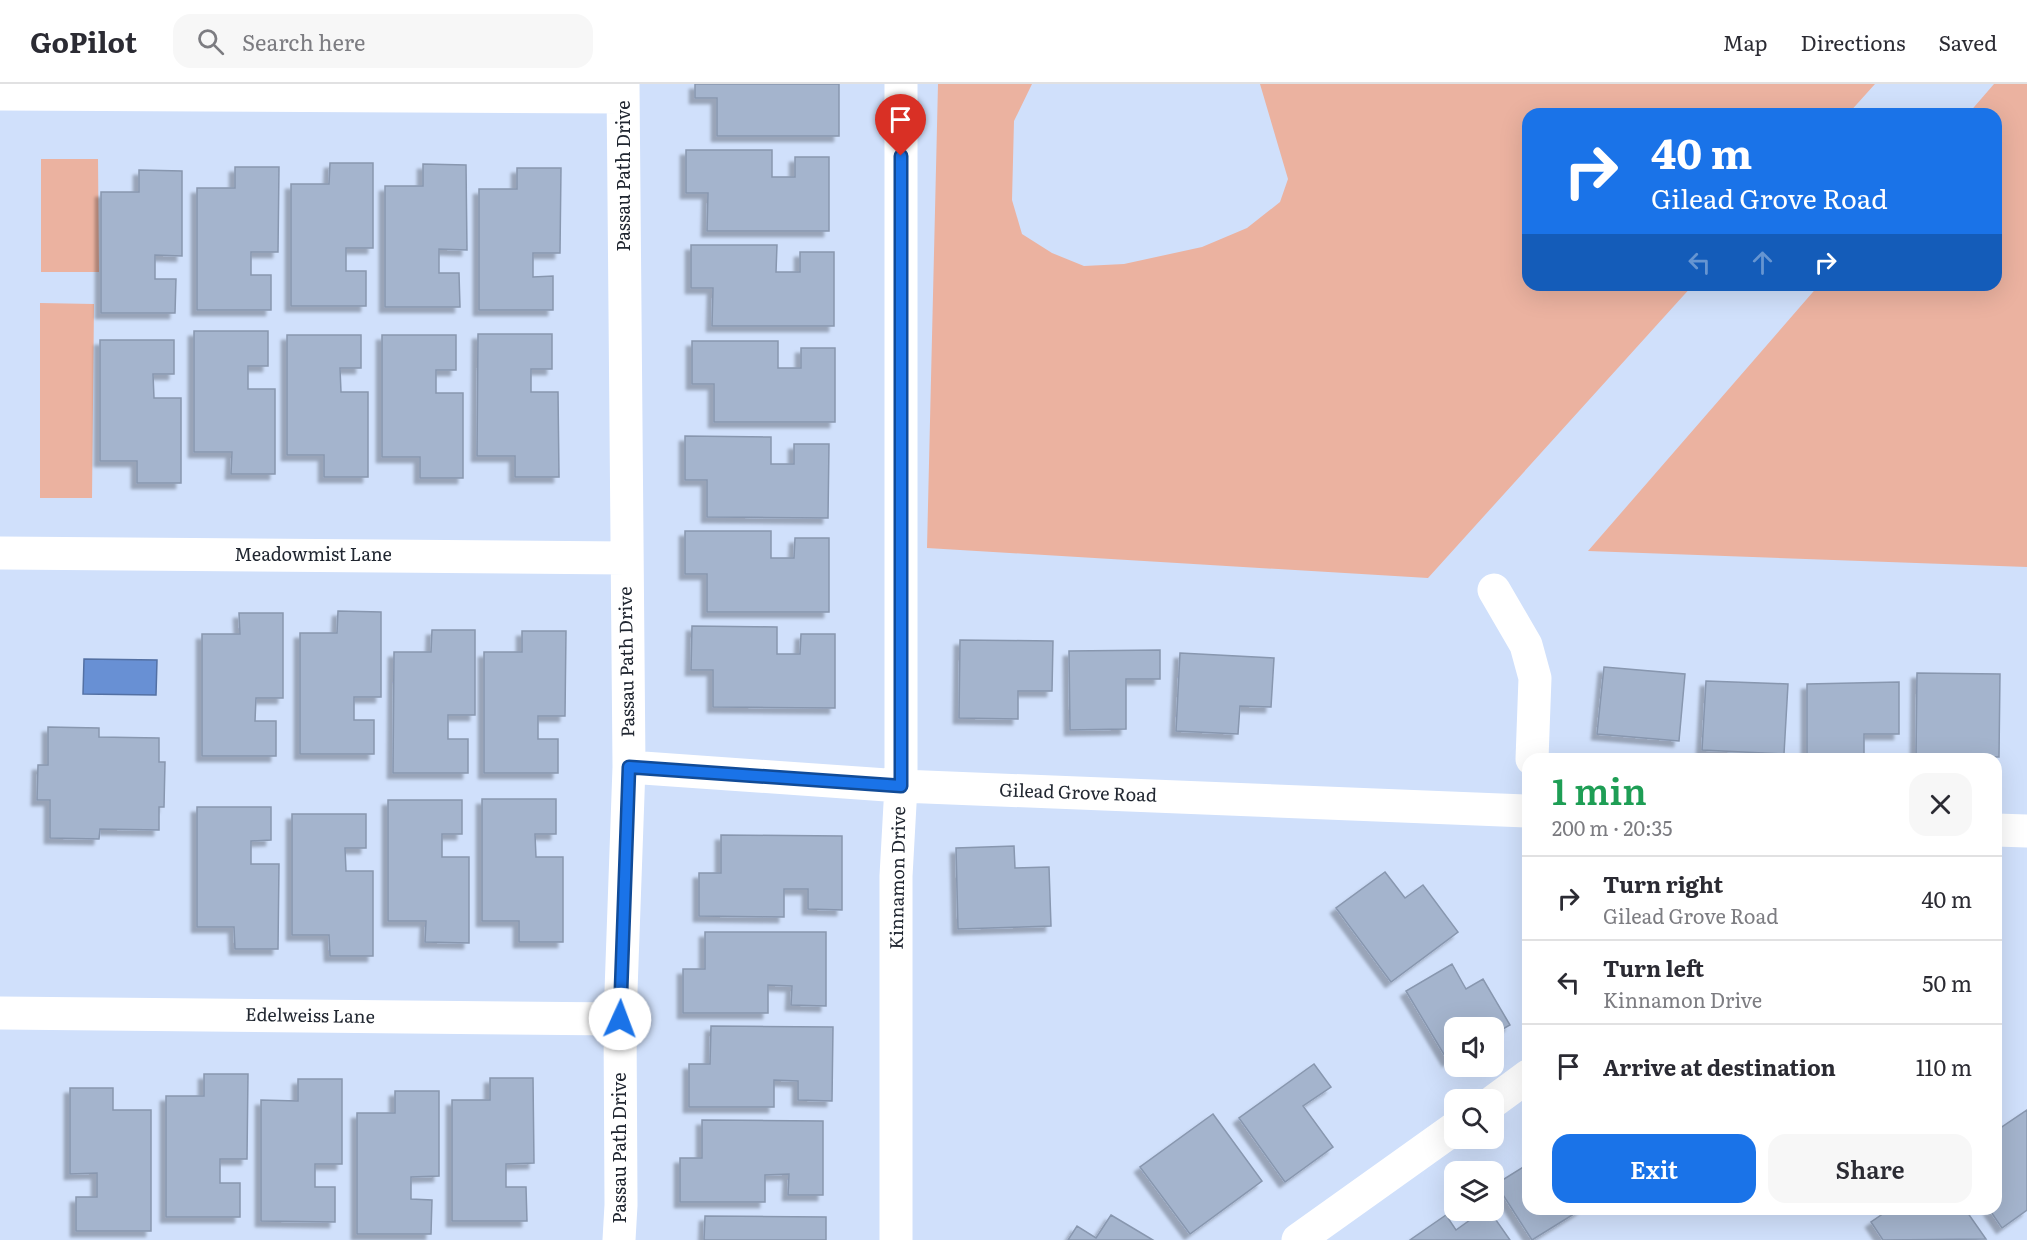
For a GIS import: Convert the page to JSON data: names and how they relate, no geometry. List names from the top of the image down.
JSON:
{
  "streets": {
    "street": [
      "Passau Path Drive",
      "Meadowmist Lane",
      "Gilead Grove Road",
      "Kinnamon Drive",
      "Edelweiss Lane"
    ]
  },
  "crossings": [
    ["Passau Path Drive", "Meadowmist Lane"],
    ["Passau Path Drive", "Gilead Grove Road"],
    ["Passau Path Drive", "Edelweiss Lane"],
    ["Gilead Grove Road", "Kinnamon Drive"]
  ],
  "page": {
    "header": "GoPilot",
    "search": "Search here",
    "nav": ["Map", "Directions", "Saved"],
    "turn": ["40 m", "Gilead Grove Road"],
    "heading": ["1 min", "200 m · 20:35"],
    "list": [
      {
        "name": "Turn right",
        "note": "Gilead Grove Road",
        "value": "40 m"
      },
      {
        "name": "Turn left",
        "note": "Kinnamon Drive",
        "value": "50 m"
      },
      {
        "name": "Arrive at destination",
        "value": "110 m"
      }
    ],
    "buttons": ["Exit", "Share"]
  }
}
